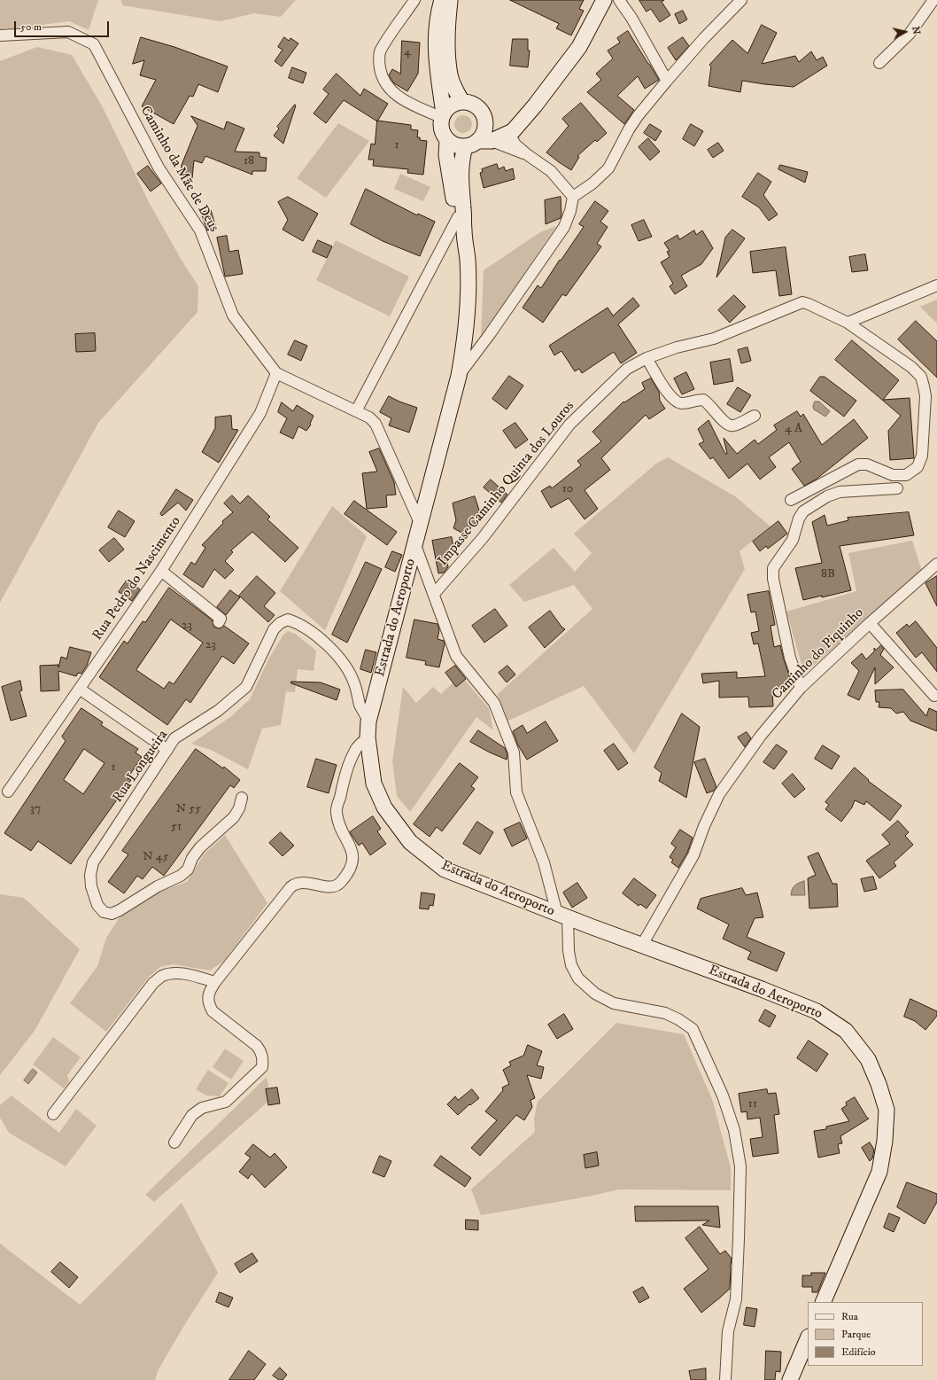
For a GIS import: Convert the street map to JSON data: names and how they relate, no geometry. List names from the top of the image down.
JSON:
{
  "streets": {
    "main road": ["Estrada do Aeroporto"],
    "street": [
      "Caminho da Mãe de Deus",
      "Impasse Caminho Quinta dos Louros",
      "Rua Pedro do Nascimento",
      "Caminho do Piquinho",
      "Rua Longueira"
    ]
  },
  "crossings": [
    ["Caminho da Mãe de Deus", "Rua Pedro do Nascimento"],
    ["Estrada do Aeroporto", "Caminho do Piquinho"],
    ["Estrada do Aeroporto", "Rua Longueira"]
  ],
  "house_numbers": [
    "4",
    "1",
    "18",
    "4 A",
    "10",
    "8B",
    "23",
    "23",
    "1",
    "37",
    "N 55",
    "51",
    "N 45",
    "11"
  ],
  "legend": ["Rua", "Parque", "Edifício"],
  "scale_bar": "50 m",
  "north": "right"
}
